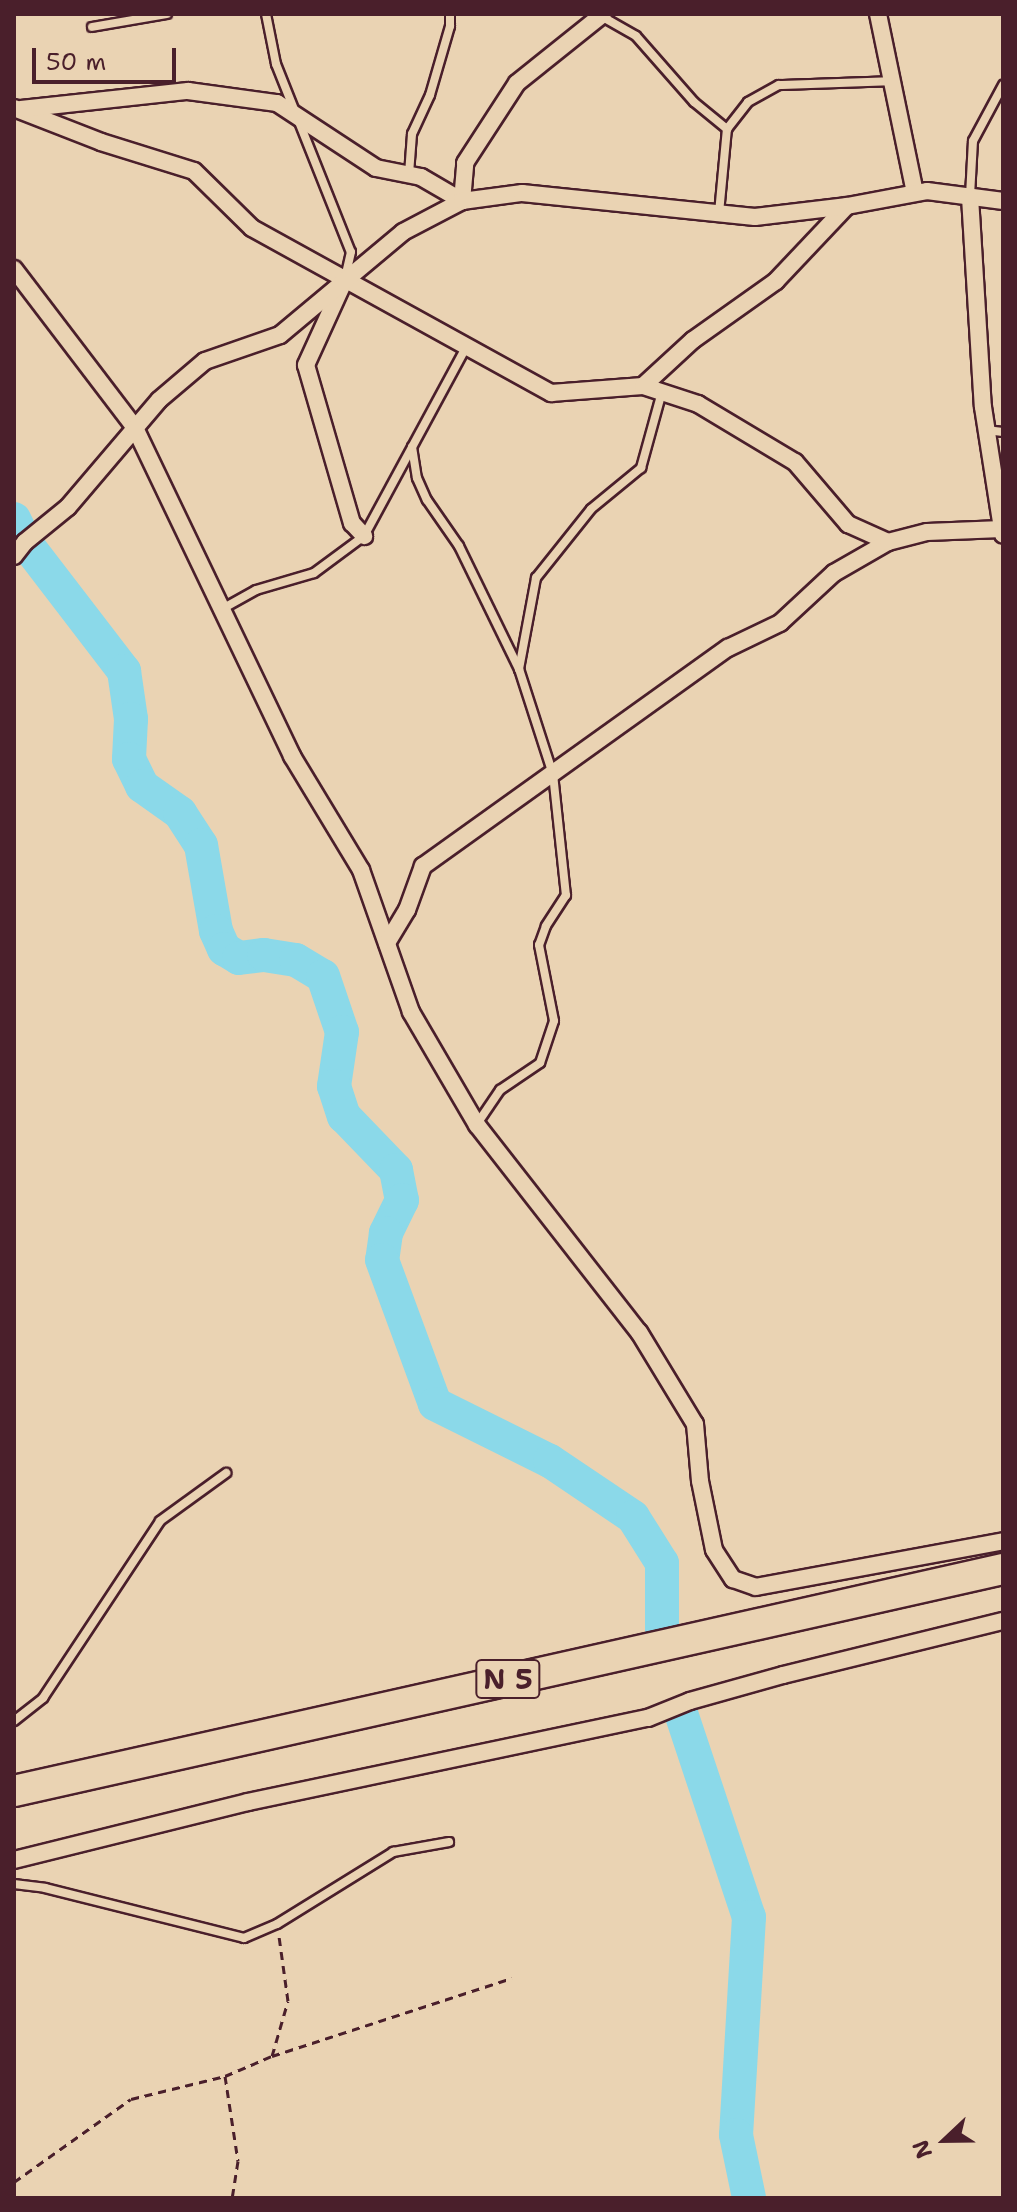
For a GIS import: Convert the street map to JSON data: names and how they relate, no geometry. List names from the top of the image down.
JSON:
{
  "streets": {
    "highway": ["N 5"]
  },
  "scale_bar": "50 m",
  "north": "left"
}
